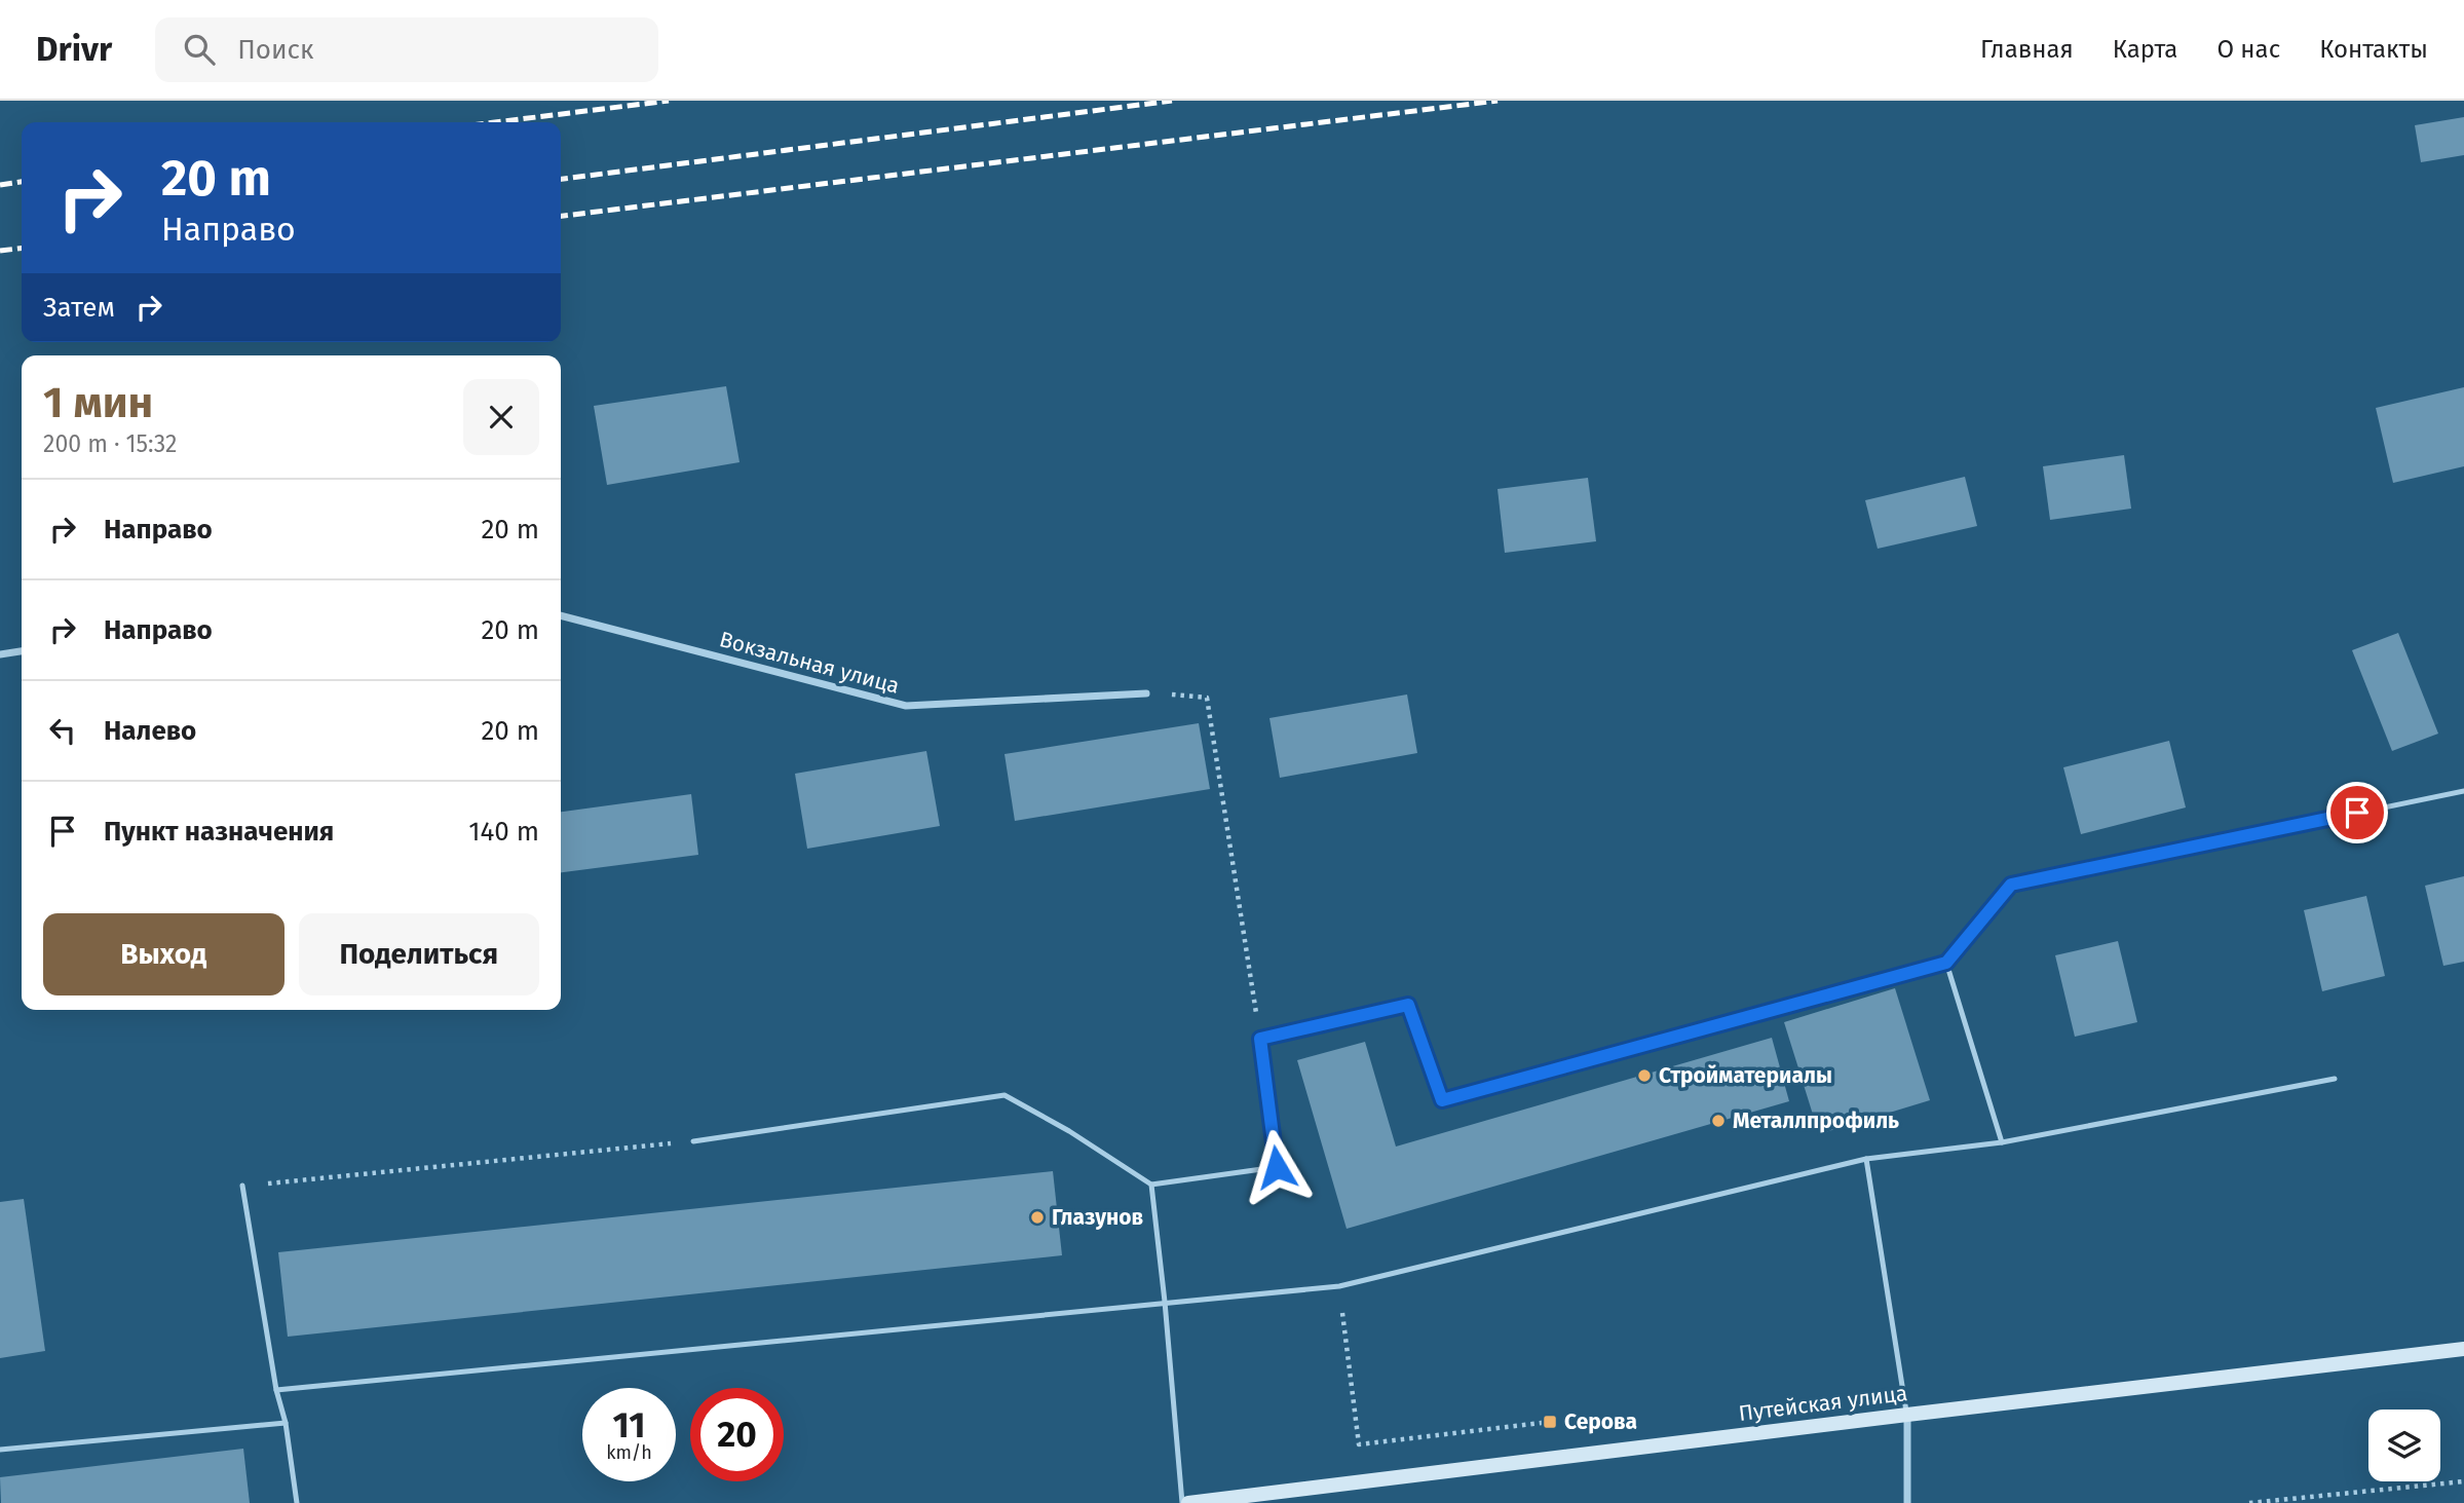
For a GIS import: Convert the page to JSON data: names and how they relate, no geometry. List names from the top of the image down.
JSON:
{
  "streets": {
    "main road": ["Путейская улица"],
    "street": ["Вокзальная улица"]
  },
  "places": {
    "other": ["Стройматериалы", "Металлпрофиль", "Глазунов"],
    "transit": ["Серова"]
  },
  "page": {
    "header": "Drivr",
    "search": "Поиск",
    "nav": [
      "Главная",
      "Карта",
      "О нас",
      "Контакты"
    ],
    "turn": ["20 m", "Направо"],
    "then": "Затем",
    "heading": ["1 мин", "200 m · 15:32"],
    "list": [
      {
        "name": "Направо",
        "value": "20 m"
      },
      {
        "name": "Направо",
        "value": "20 m"
      },
      {
        "name": "Налево",
        "value": "20 m"
      },
      {
        "name": "Пункт назначения",
        "value": "140 m"
      }
    ],
    "buttons": ["Выход", "Поделиться"],
    "speed": "11 km/h",
    "limit": "20"
  }
}
